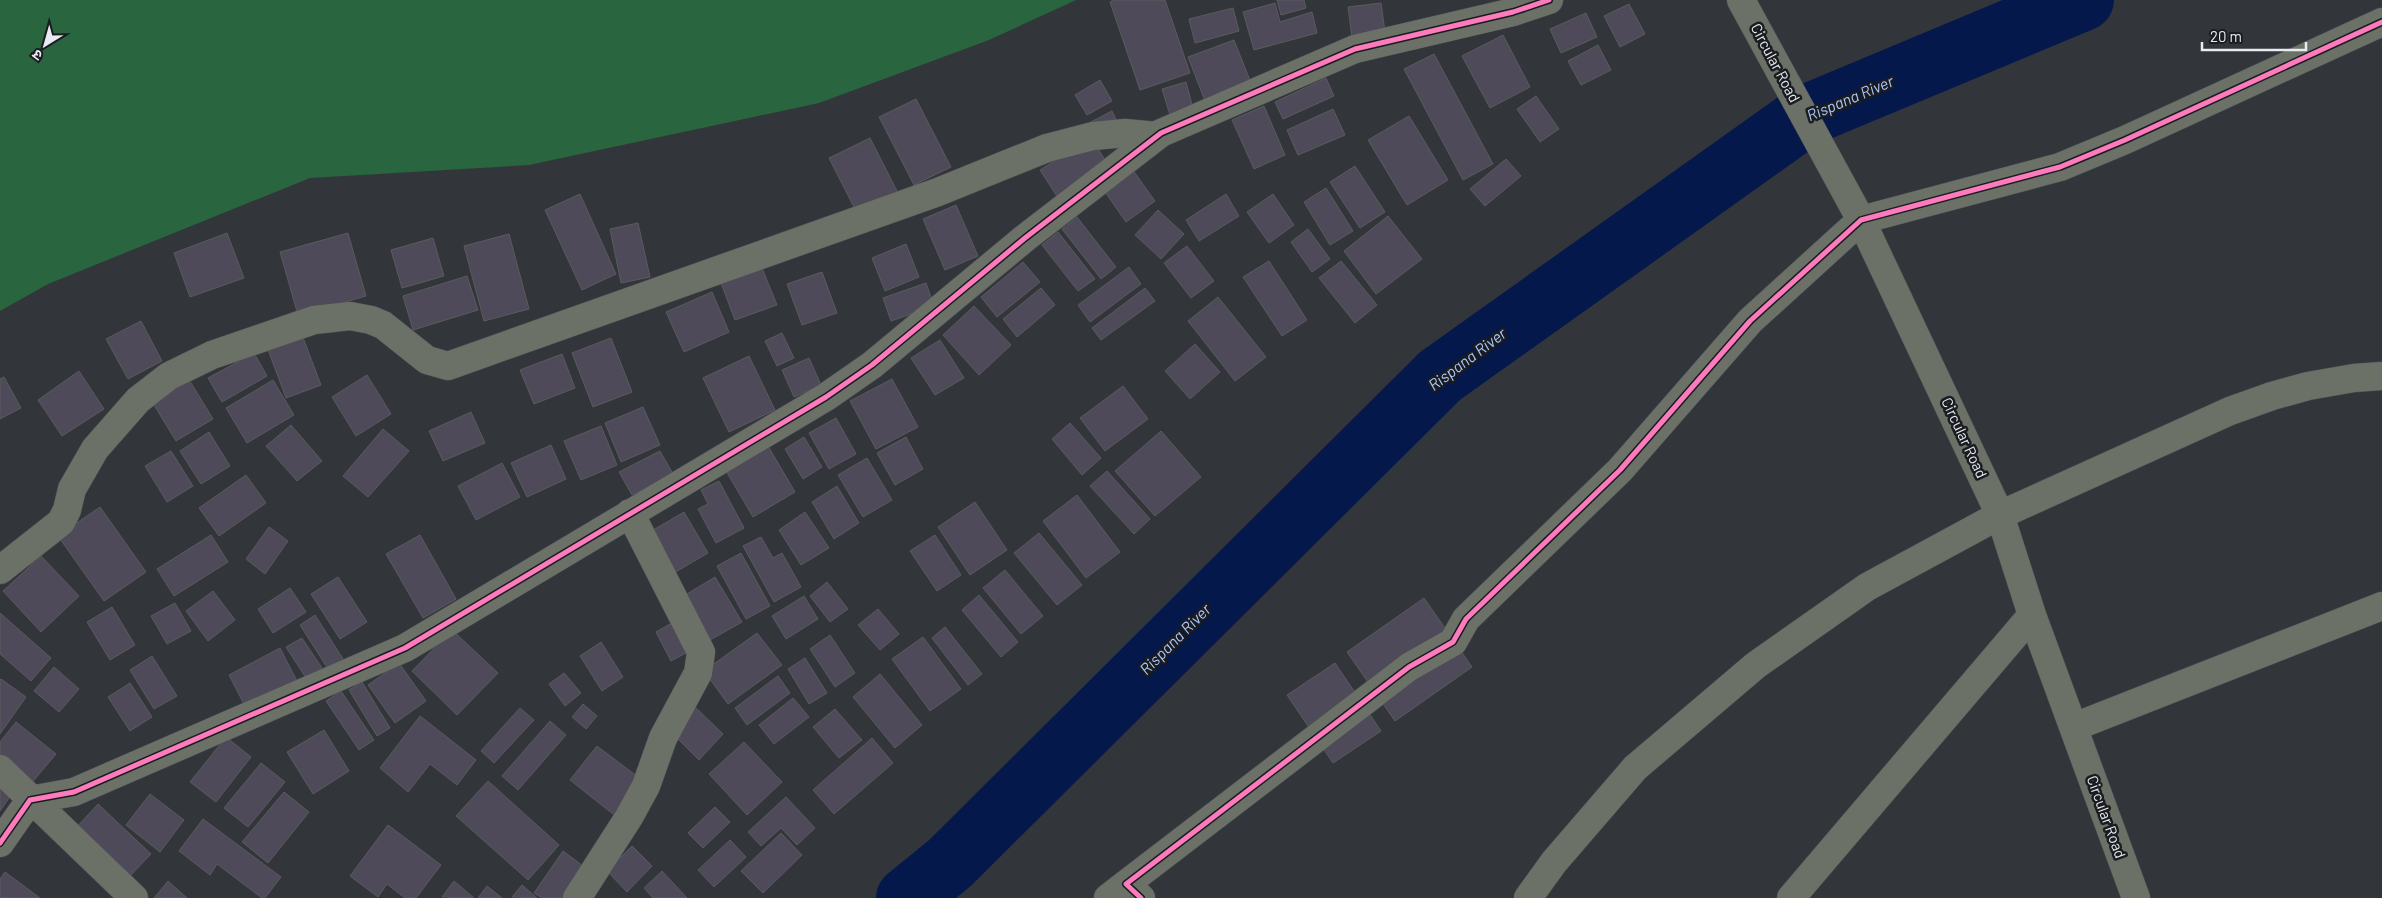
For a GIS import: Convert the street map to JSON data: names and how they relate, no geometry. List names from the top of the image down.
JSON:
{
  "streets": {
    "street": ["Circular Road"]
  },
  "water": ["Rispana River"],
  "scale_bar": "20 m",
  "north": "bottom left"
}
